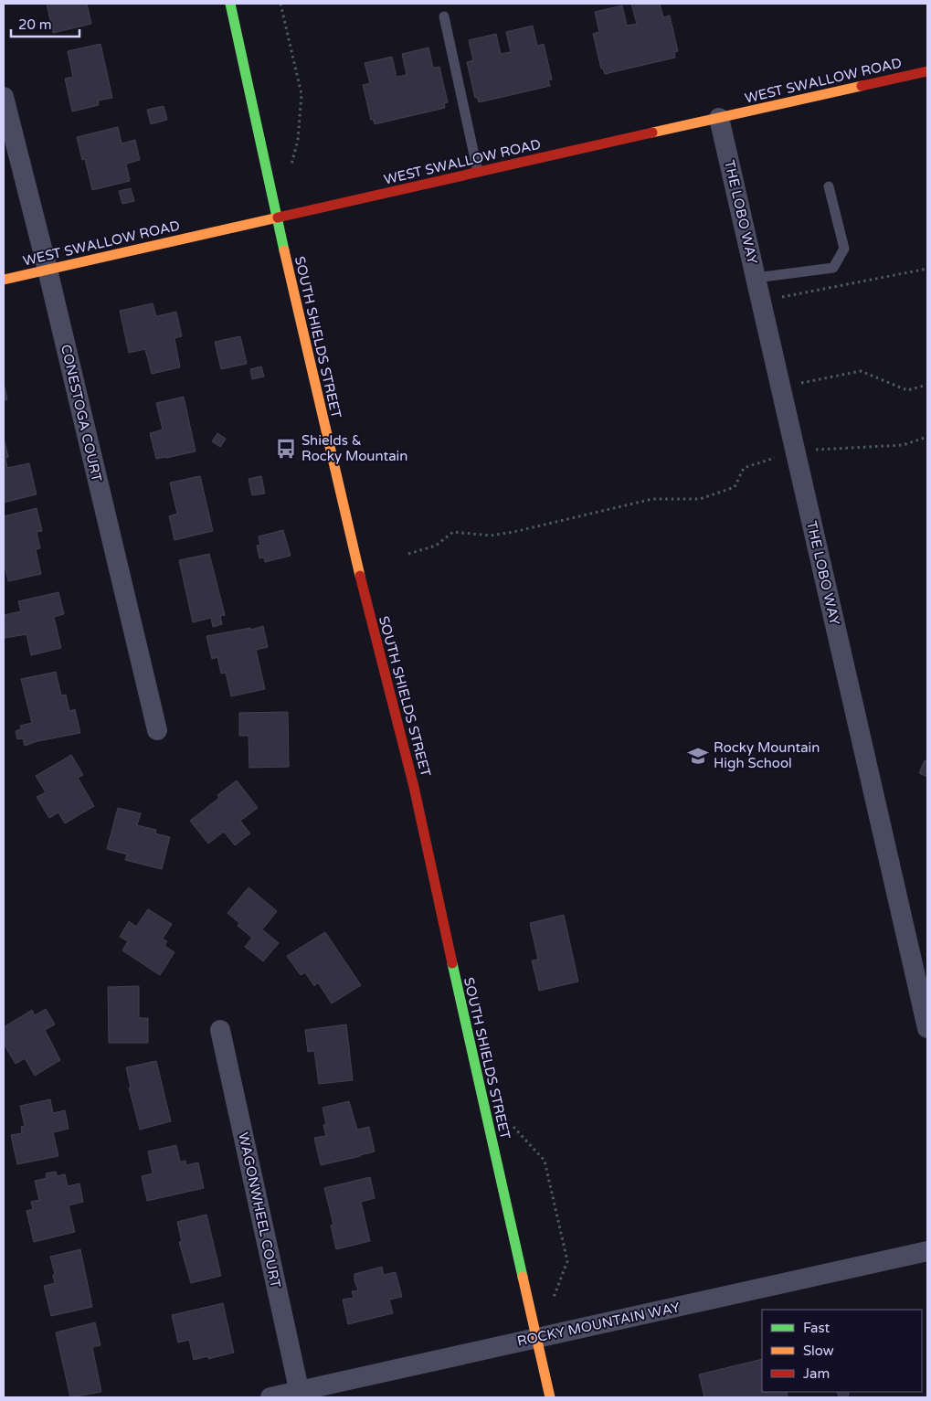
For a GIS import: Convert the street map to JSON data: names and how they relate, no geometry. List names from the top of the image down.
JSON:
{
  "streets": {
    "main road": ["WEST SWALLOW ROAD", "SOUTH SHIELDS STREET"],
    "street": [
      "THE LOBO WAY",
      "CONESTOGA COURT",
      "WAGONWHEEL COURT",
      "ROCKY MOUNTAIN WAY"
    ]
  },
  "crossings": [
    ["WEST SWALLOW ROAD", "THE LOBO WAY"],
    ["WEST SWALLOW ROAD", "SOUTH SHIELDS STREET"],
    ["WEST SWALLOW ROAD", "CONESTOGA COURT"],
    ["SOUTH SHIELDS STREET", "ROCKY MOUNTAIN WAY"],
    ["WAGONWHEEL COURT", "ROCKY MOUNTAIN WAY"]
  ],
  "places": {
    "bus stop": ["Shields & Rocky Mountain"],
    "school or university": ["Rocky Mountain High School"]
  },
  "legend": ["Fast", "Slow", "Jam"],
  "scale_bar": "20 m"
}
